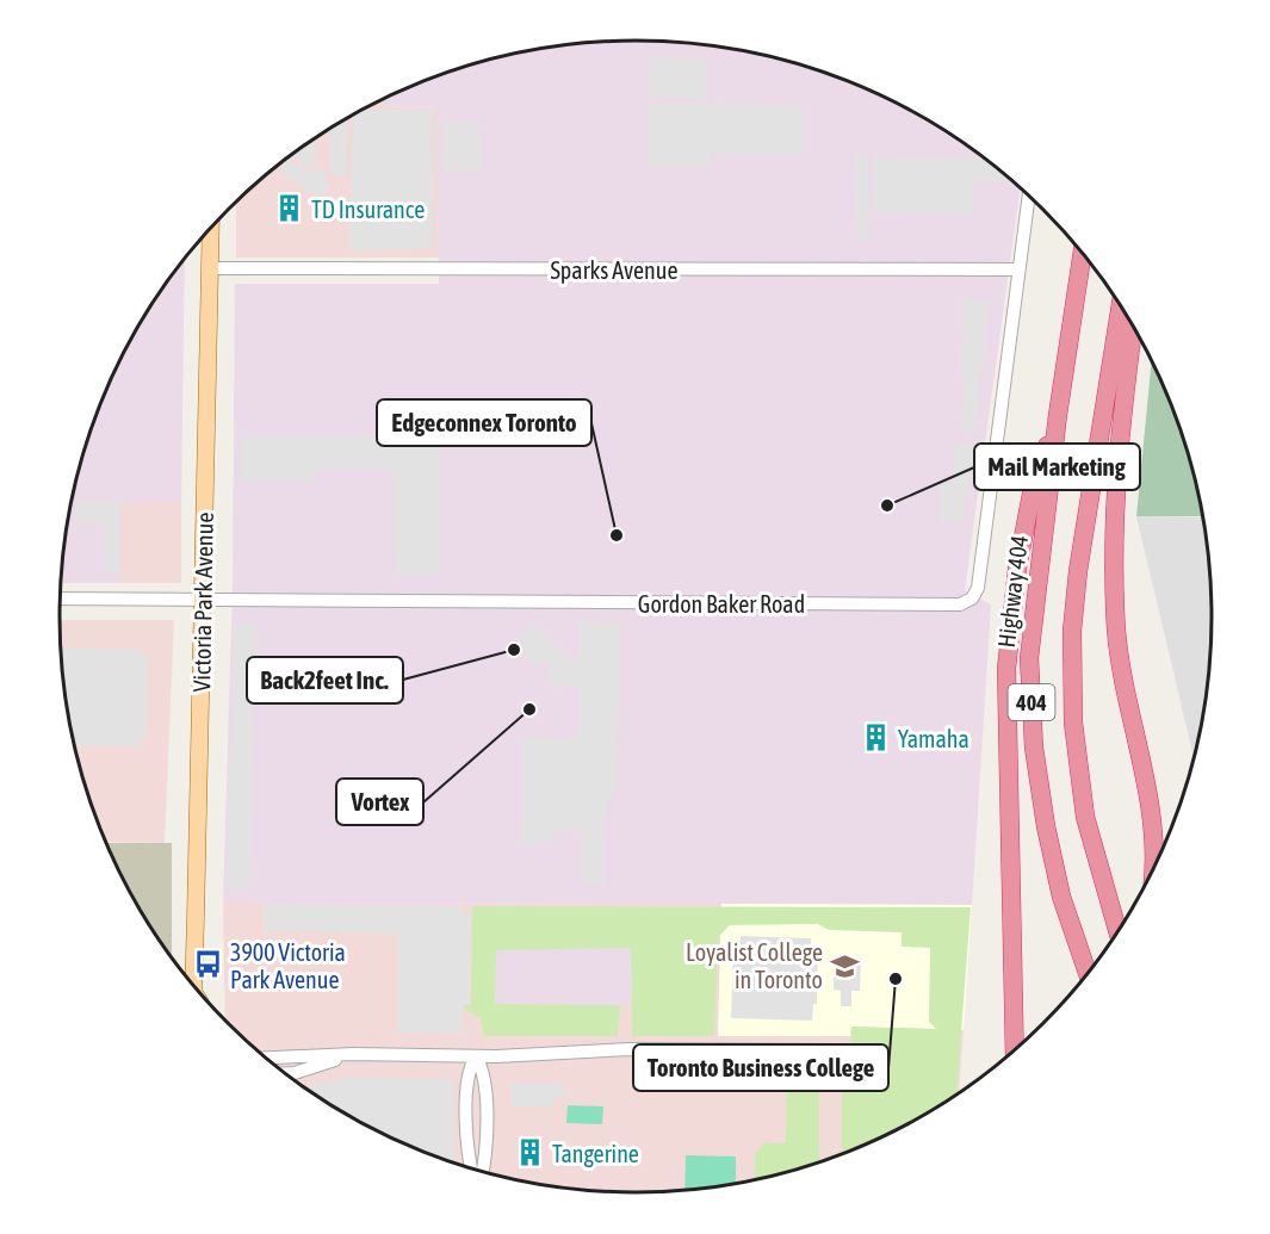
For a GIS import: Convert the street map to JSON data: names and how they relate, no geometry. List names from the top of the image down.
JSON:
{
  "streets": {
    "highway": ["Highway 404", "404"],
    "main road": ["Victoria Park Avenue"],
    "street": ["Sparks Avenue", "Gordon Baker Road"]
  },
  "crossings": [
    ["Sparks Avenue", "Victoria Park Avenue"],
    ["Sparks Avenue", "Gordon Baker Road"],
    ["Victoria Park Avenue", "Gordon Baker Road"]
  ],
  "places": {
    "building": ["TD Insurance", "Yamaha", "Tangerine"],
    "other": [
      "Mail Marketing",
      "Edgeconnex Toronto",
      "Back2feet Inc.",
      "Vortex",
      "Toronto Business College"
    ],
    "bus stop": ["3900 Victoria Park Avenue"],
    "school or university": ["Loyalist College in Toronto"]
  }
}
